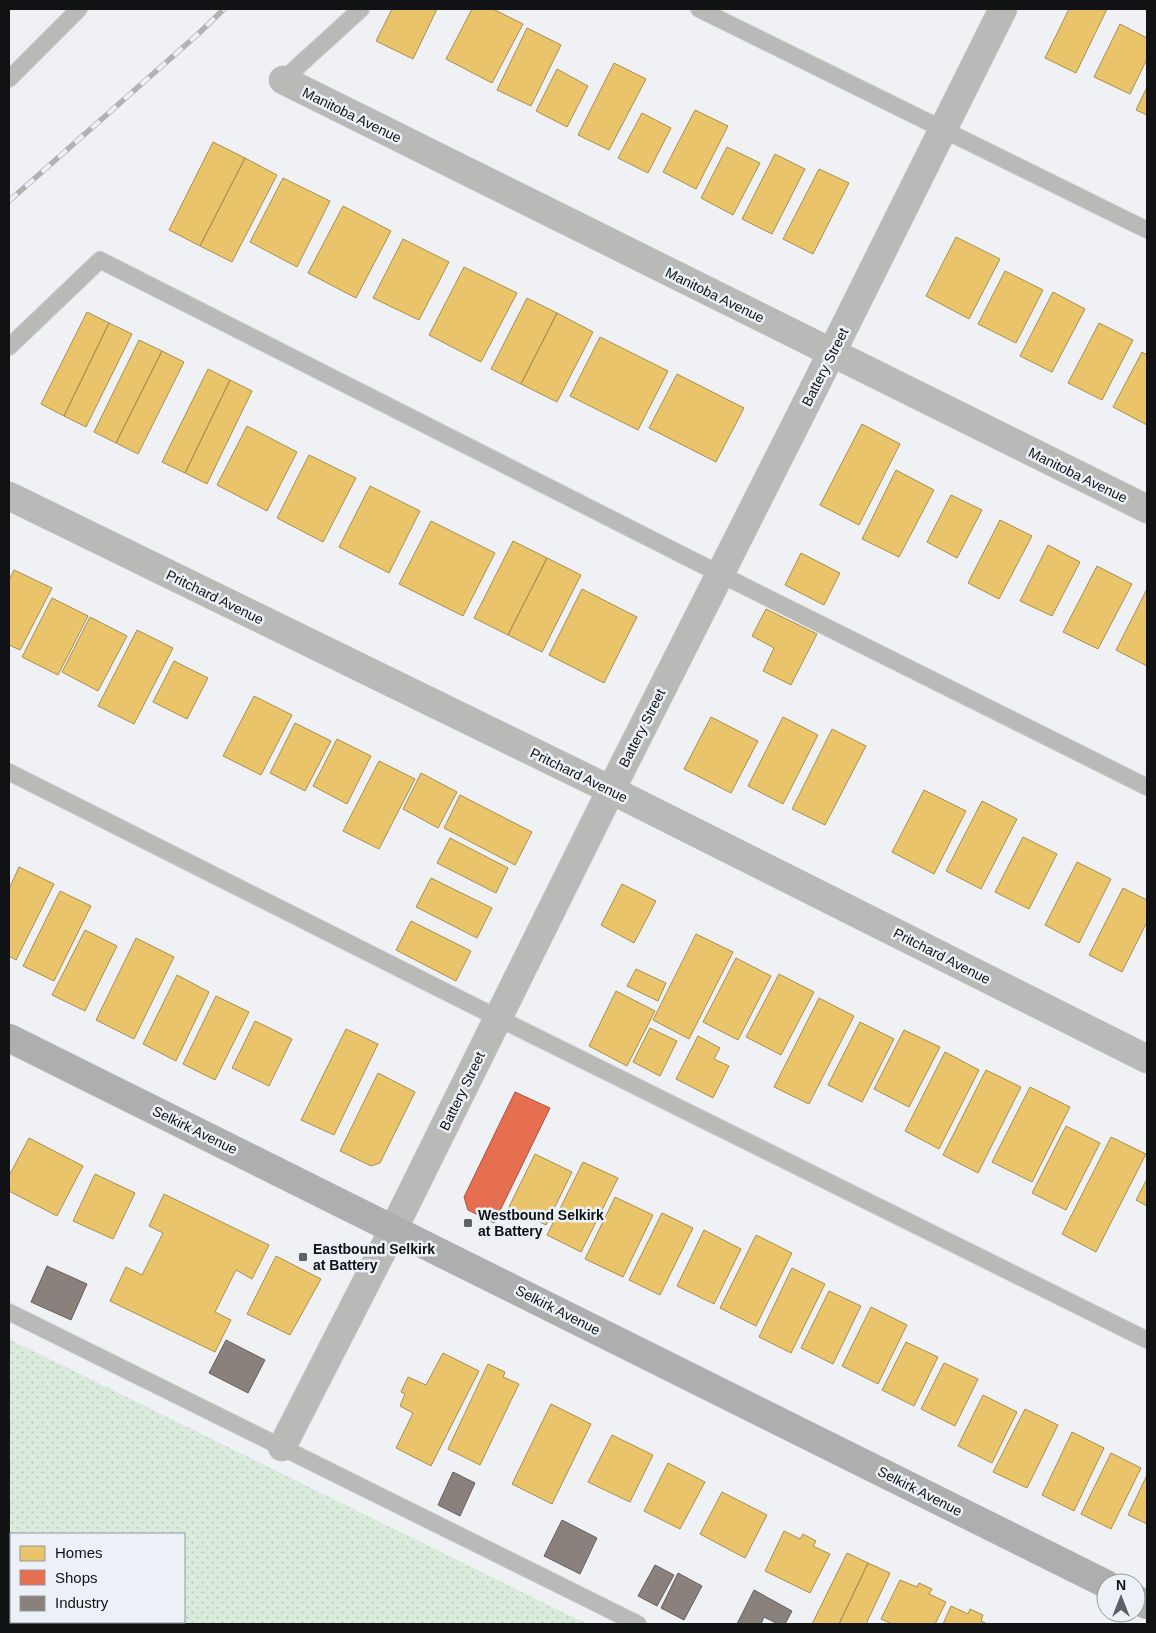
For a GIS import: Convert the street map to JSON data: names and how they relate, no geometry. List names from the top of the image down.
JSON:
{
  "streets": {
    "main road": ["Selkirk Avenue"],
    "street": ["Manitoba Avenue", "Battery Street", "Pritchard Avenue"]
  },
  "crossings": [
    ["Manitoba Avenue", "Battery Street"],
    ["Battery Street", "Pritchard Avenue"],
    ["Battery Street", "Selkirk Avenue"]
  ],
  "places": {
    "transit": ["Westbound Selkirk at Battery", "Eastbound Selkirk at Battery"]
  },
  "legend": ["Homes", "Shops", "Industry"],
  "north": "top"
}
